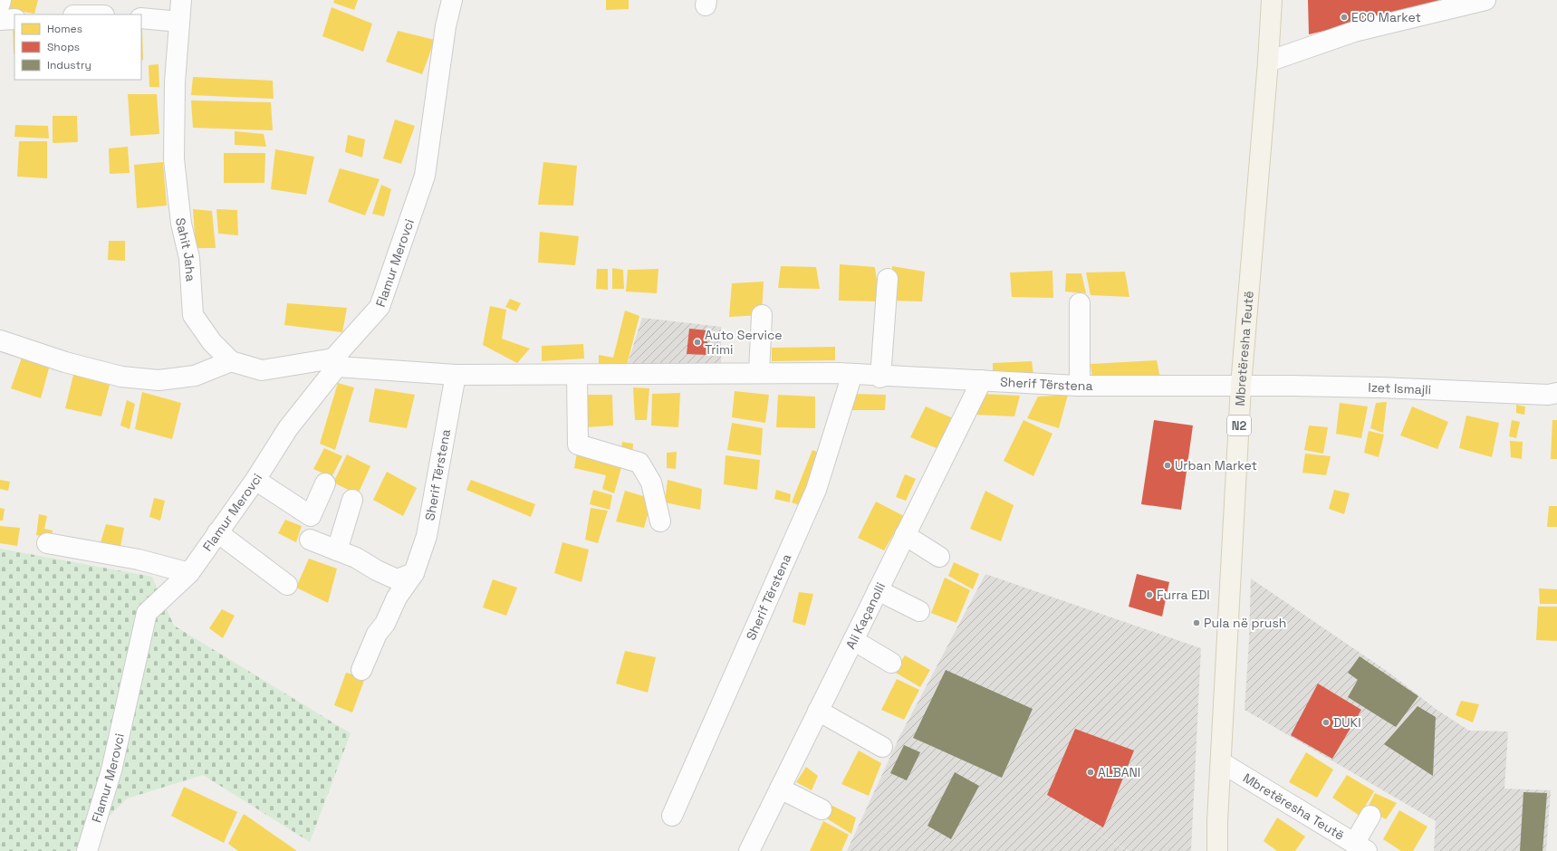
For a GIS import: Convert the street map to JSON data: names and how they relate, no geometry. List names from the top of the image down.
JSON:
{
  "streets": {
    "main road": ["Mbretëresha Teutë", "N2"],
    "street": [
      "Sahit Jaha",
      "Flamur Merovci",
      "Sherif Tërstena",
      "Izet Ismajli",
      "Ali Kaçanolli"
    ]
  },
  "crossings": [
    ["Sahit Jaha", "Flamur Merovci"],
    ["Sahit Jaha", "Sherif Tërstena"],
    ["Flamur Merovci", "Sherif Tërstena"],
    ["Mbretëresha Teutë", "Sherif Tërstena"],
    ["Mbretëresha Teutë", "Izet Ismajli"],
    ["Sherif Tërstena", "Izet Ismajli"],
    ["Sherif Tërstena", "Ali Kaçanolli"]
  ],
  "places": [
    "ECO Market",
    "Auto Service Trimi",
    "Urban Market",
    "Furra EDI",
    "Pula në prush",
    "DUKI",
    "ALBANI"
  ],
  "legend": ["Homes", "Shops", "Industry"]
}
